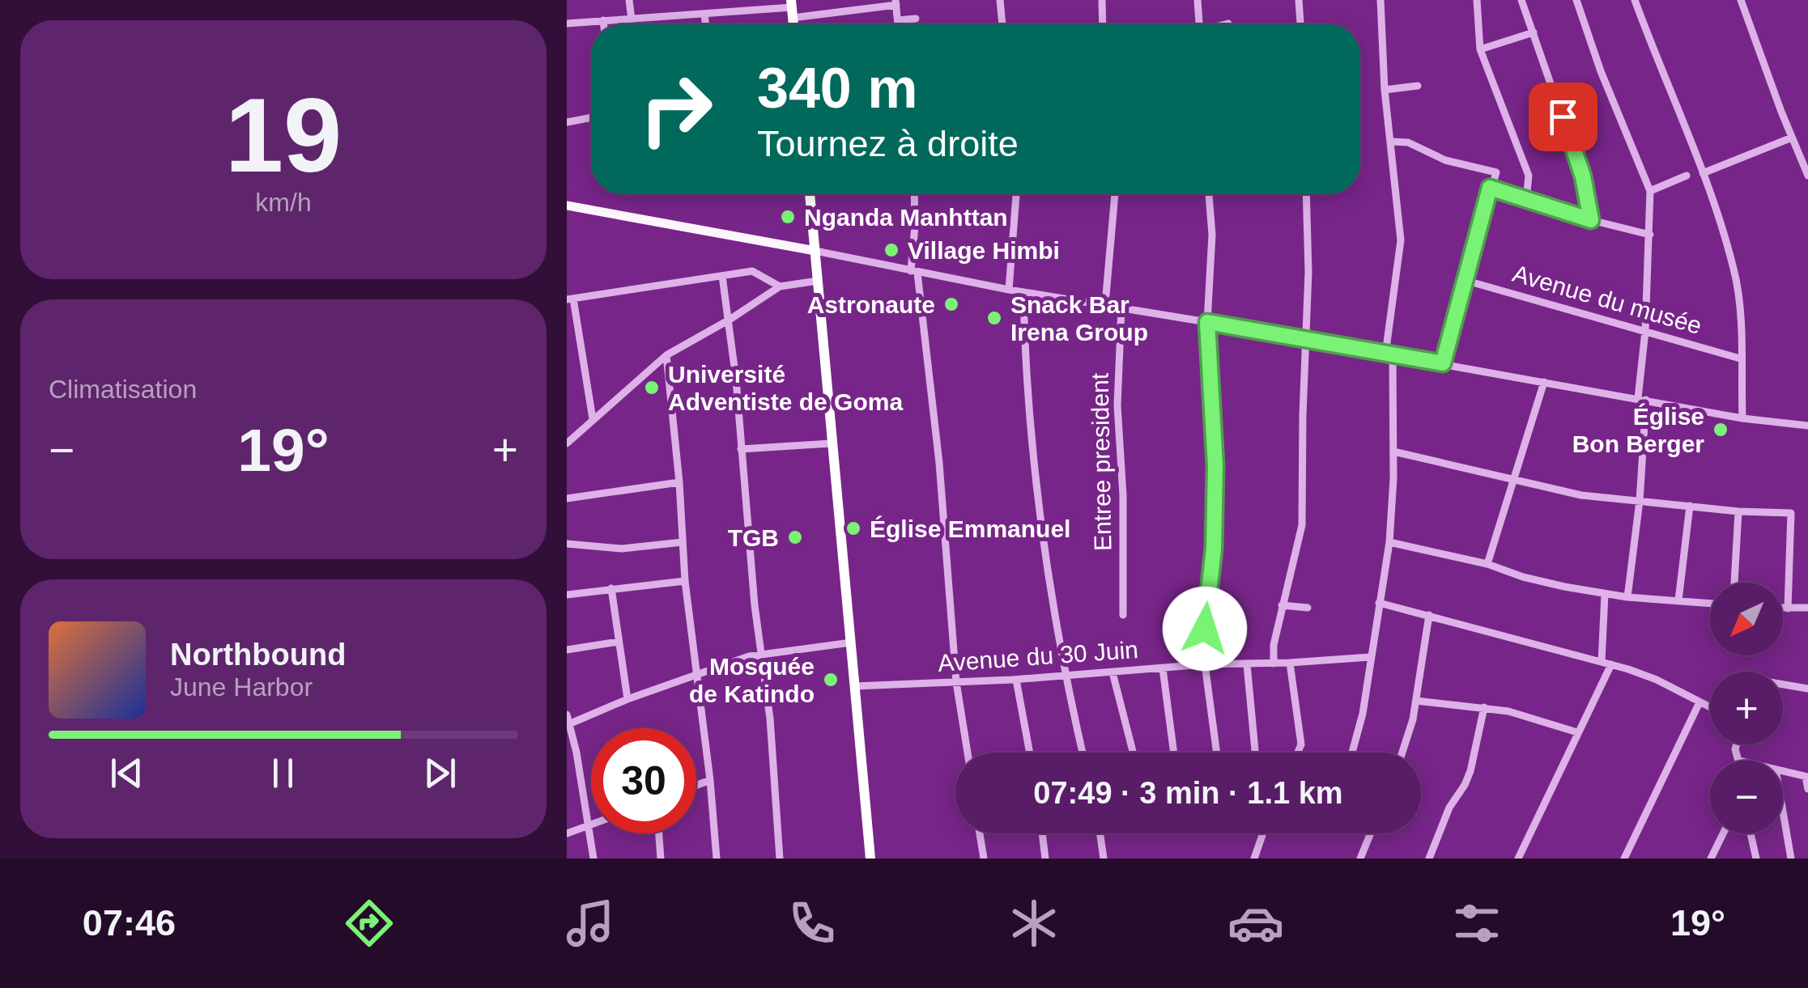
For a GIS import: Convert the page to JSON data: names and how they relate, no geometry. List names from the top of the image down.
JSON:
{
  "streets": {
    "street": ["Avenue du musée", "Entree president", "Avenue du 30 Juin"]
  },
  "places": [
    "Nganda Manhttan",
    "Village Himbi",
    "Astronaute",
    "Snack Bar Irena Group",
    "Université Adventiste de Goma",
    "Église Bon Berger",
    "Église Emmanuel",
    "TGB",
    "Mosquée de Katindo"
  ],
  "north": "bottom left",
  "page": {
    "tile": [
      ["19", "km/h"],
      "Climatisation"
    ],
    "turn": ["340 m", "Tournez à droite"],
    "heat": ["−", "19°", "+"],
    "map_buttons": ["+", "−"],
    "song": ["Northbound", "June Harbor"],
    "limit": "30",
    "trip": "07:49 · 3 min · 1.1 km",
    "tabs": ["07:46", "19°"]
  }
}
